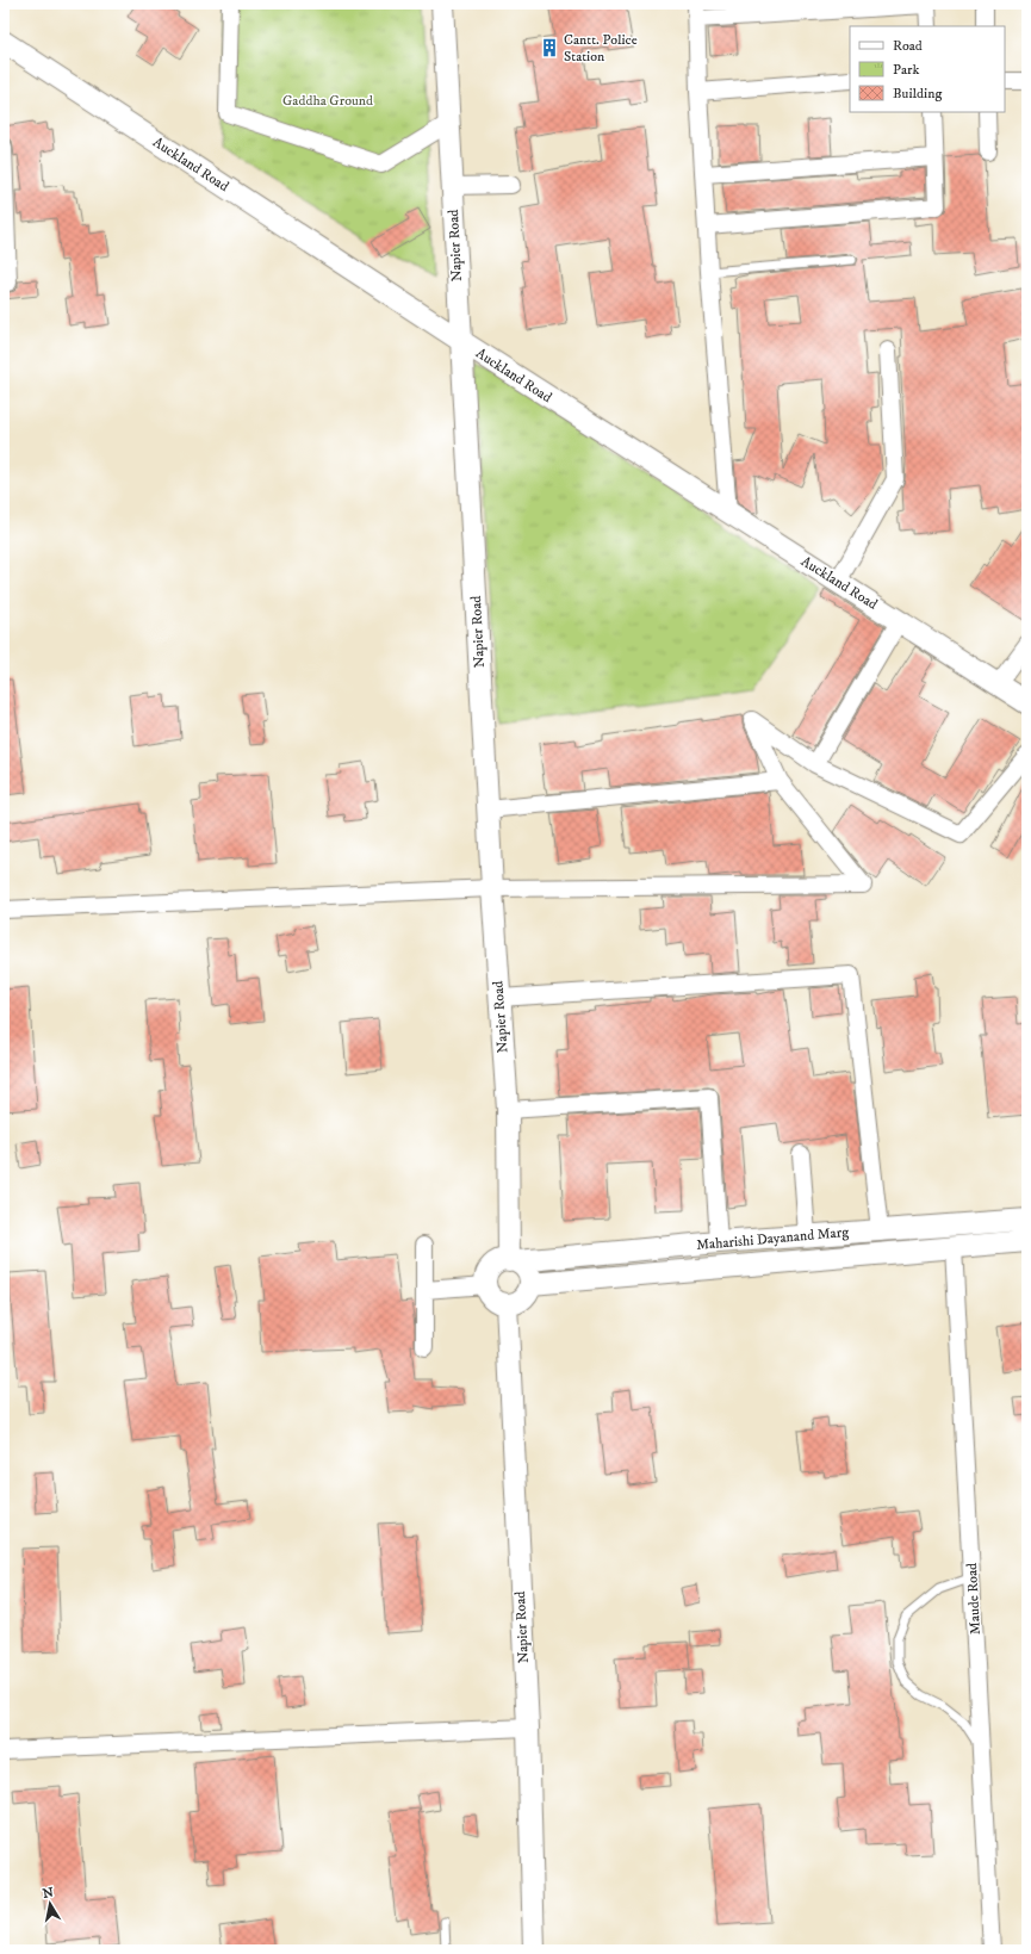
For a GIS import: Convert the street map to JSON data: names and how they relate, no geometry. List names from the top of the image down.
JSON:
{
  "streets": {
    "street": [
      "Auckland Road",
      "Napier Road",
      "Maharishi Dayanand Marg",
      "Maude Road"
    ]
  },
  "crossings": [
    ["Auckland Road", "Napier Road"],
    ["Napier Road", "Maharishi Dayanand Marg"],
    ["Maharishi Dayanand Marg", "Maude Road"]
  ],
  "parks": ["Gaddha Ground"],
  "places": {
    "building": ["Cantt. Police Station"]
  },
  "legend": ["Road", "Park", "Building"],
  "north": "top"
}
